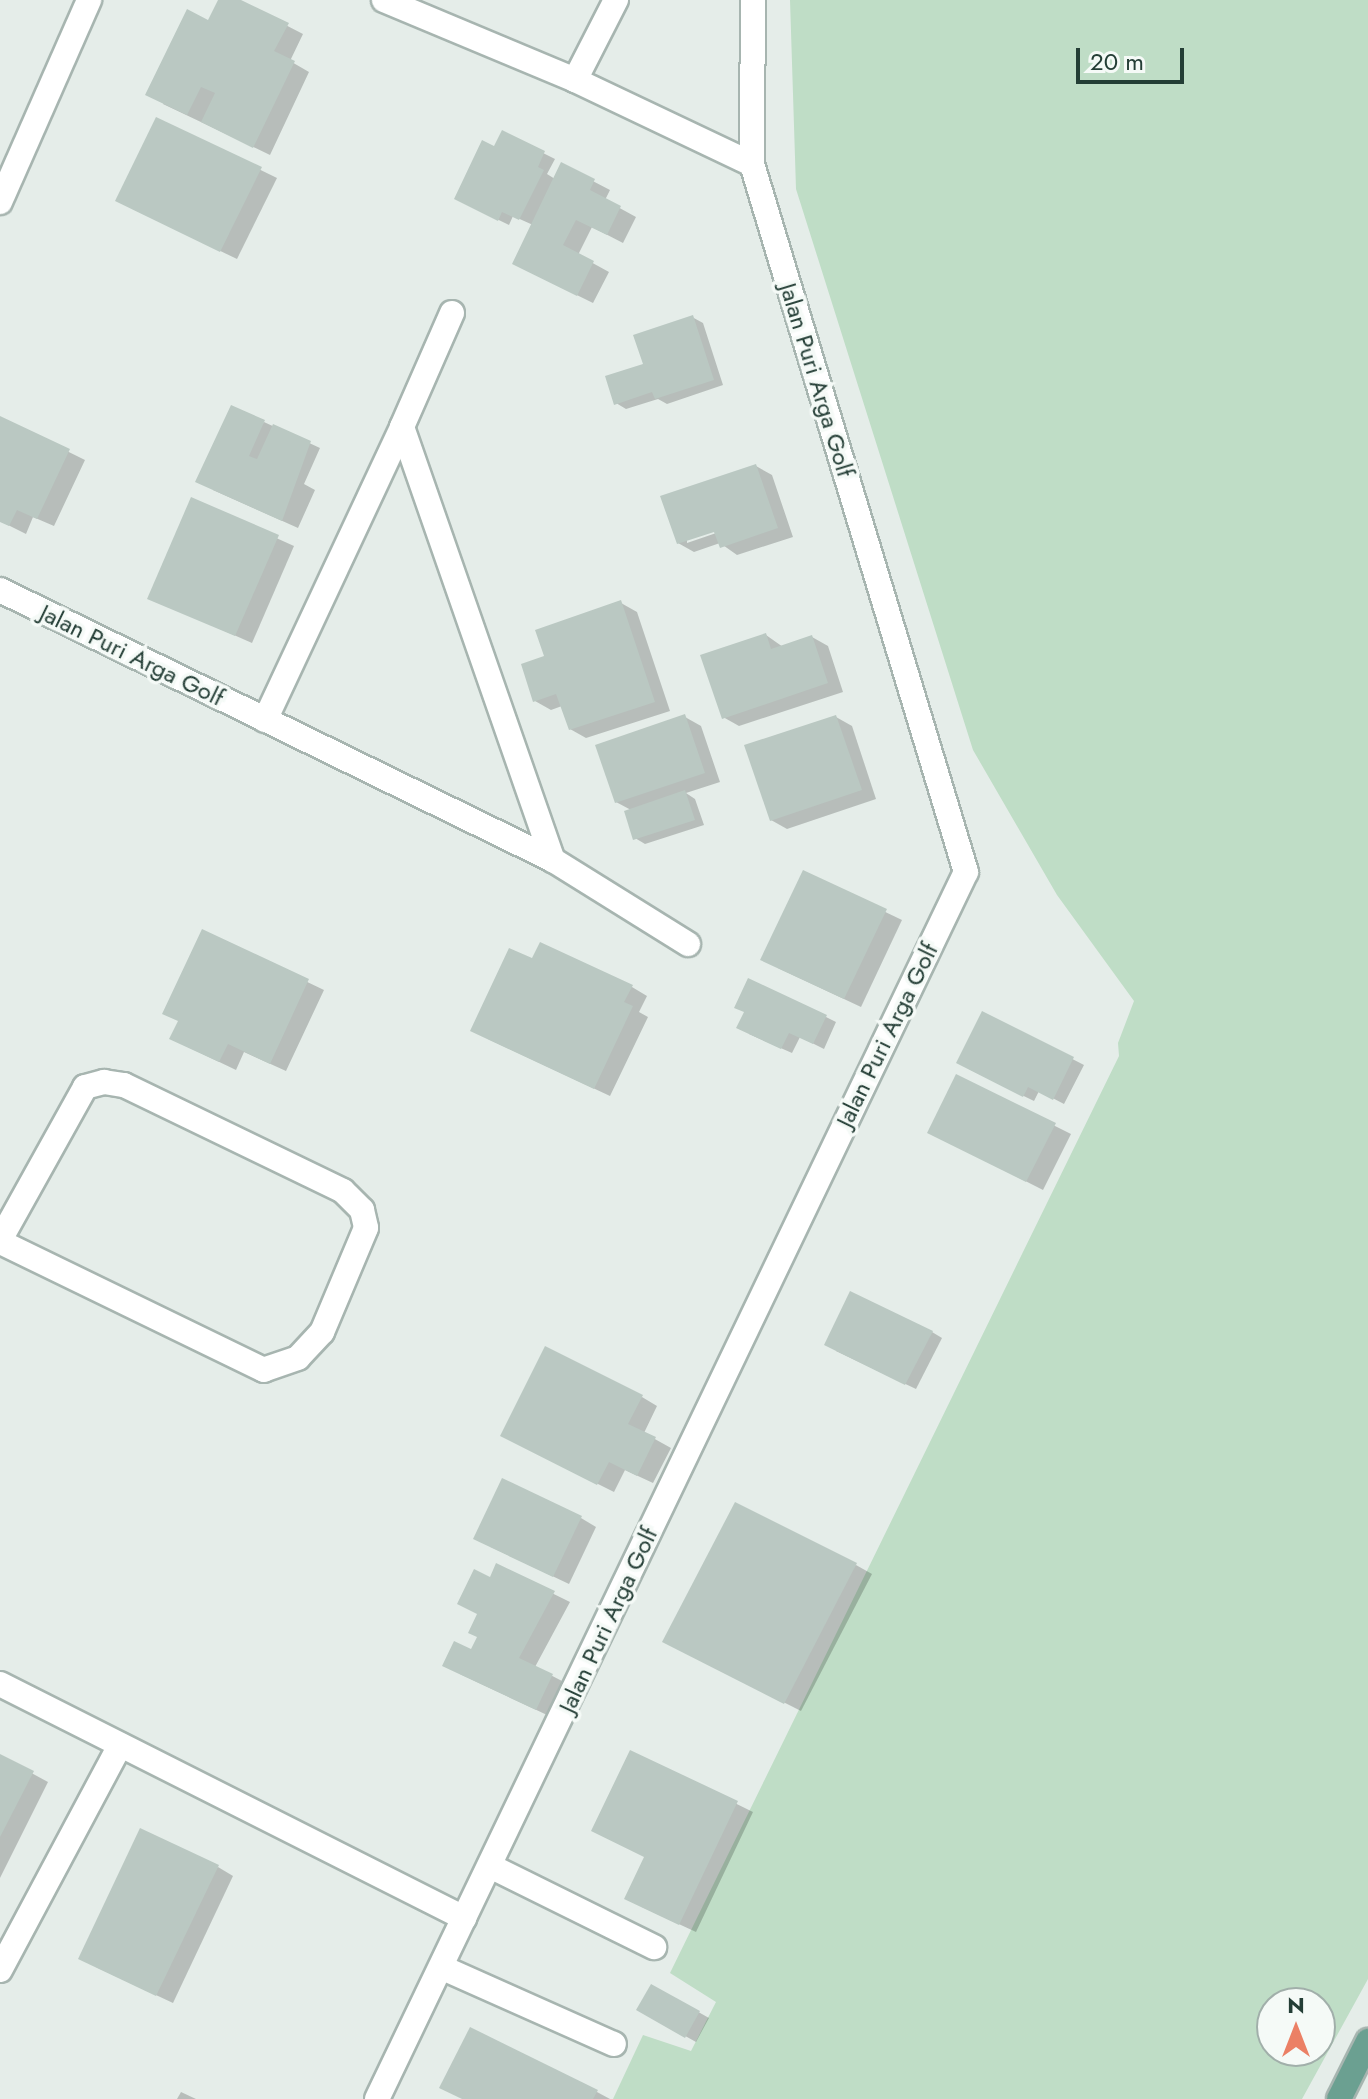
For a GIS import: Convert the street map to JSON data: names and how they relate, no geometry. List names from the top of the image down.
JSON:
{
  "streets": {
    "street": ["Jalan Puri Arga Golf"]
  },
  "scale_bar": "20 m",
  "north": "top"
}
